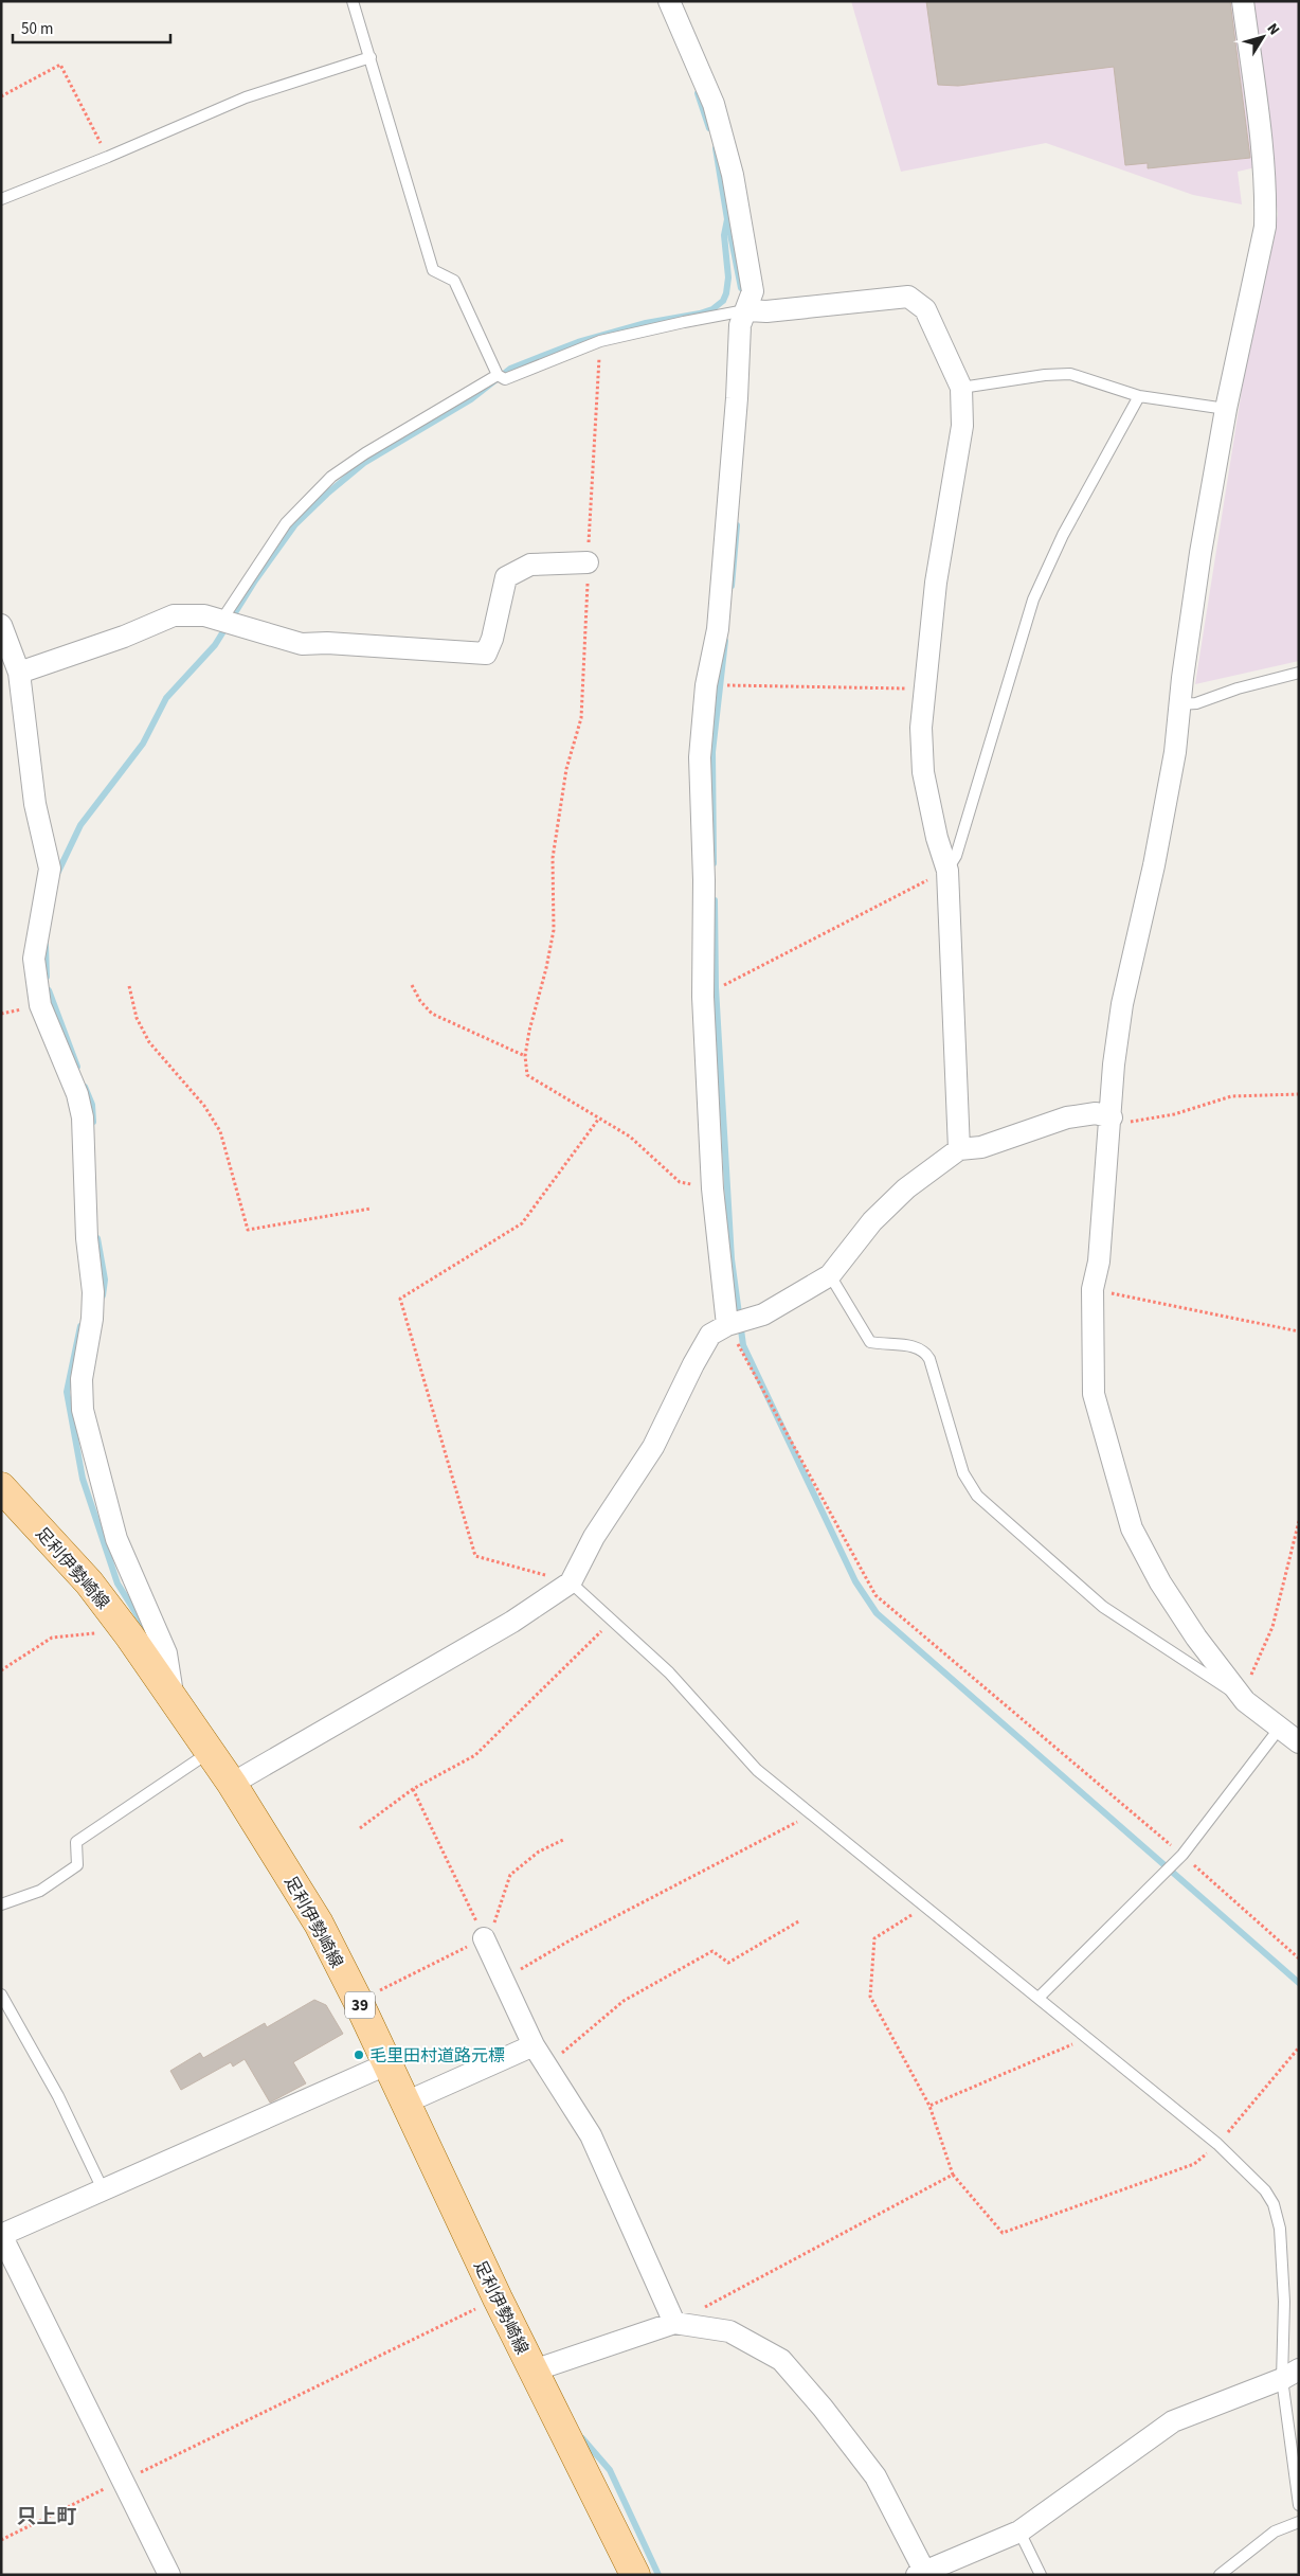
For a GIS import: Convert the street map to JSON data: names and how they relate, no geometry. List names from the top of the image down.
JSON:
{
  "streets": {
    "main road": ["足利伊勢崎線", "39"]
  },
  "districts": ["只上町"],
  "places": ["毛里田村道路元標"],
  "scale_bar": "50 m",
  "north": "top right"
}
